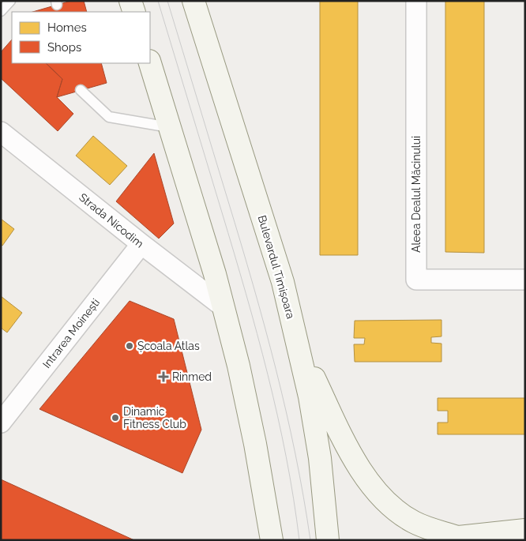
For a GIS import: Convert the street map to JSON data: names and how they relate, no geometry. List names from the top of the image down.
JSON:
{
  "streets": {
    "main road": ["Bulevardul Timișoara"],
    "street": ["Aleea Dealul Măcinului", "Strada Nicodim", "Intrarea Moinești"]
  },
  "crossings": [
    ["Strada Nicodim", "Intrarea Moinești"]
  ],
  "places": {
    "other": ["Școala Atlas", "Dinamic Fitness Club"],
    "health": ["Rinmed"]
  },
  "legend": ["Homes", "Shops"]
}
